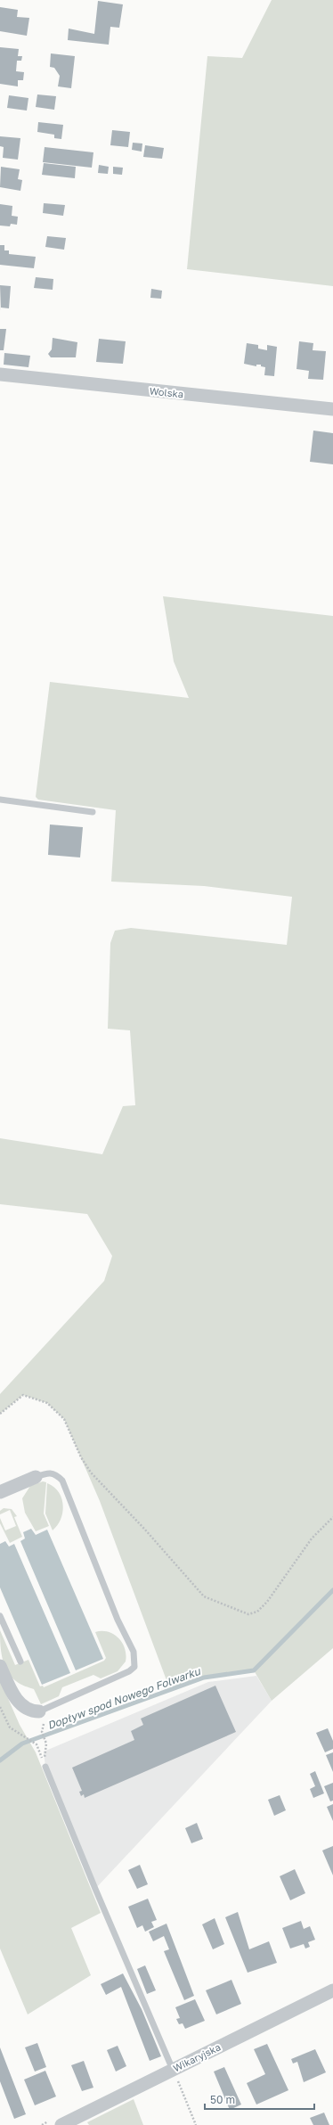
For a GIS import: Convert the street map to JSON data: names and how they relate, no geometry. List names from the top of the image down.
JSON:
{
  "streets": {
    "street": ["Wolska", "Wikaryjska"]
  },
  "water": ["Dopływ spod Nowego Folwarku"],
  "scale_bar": "50 m"
}
